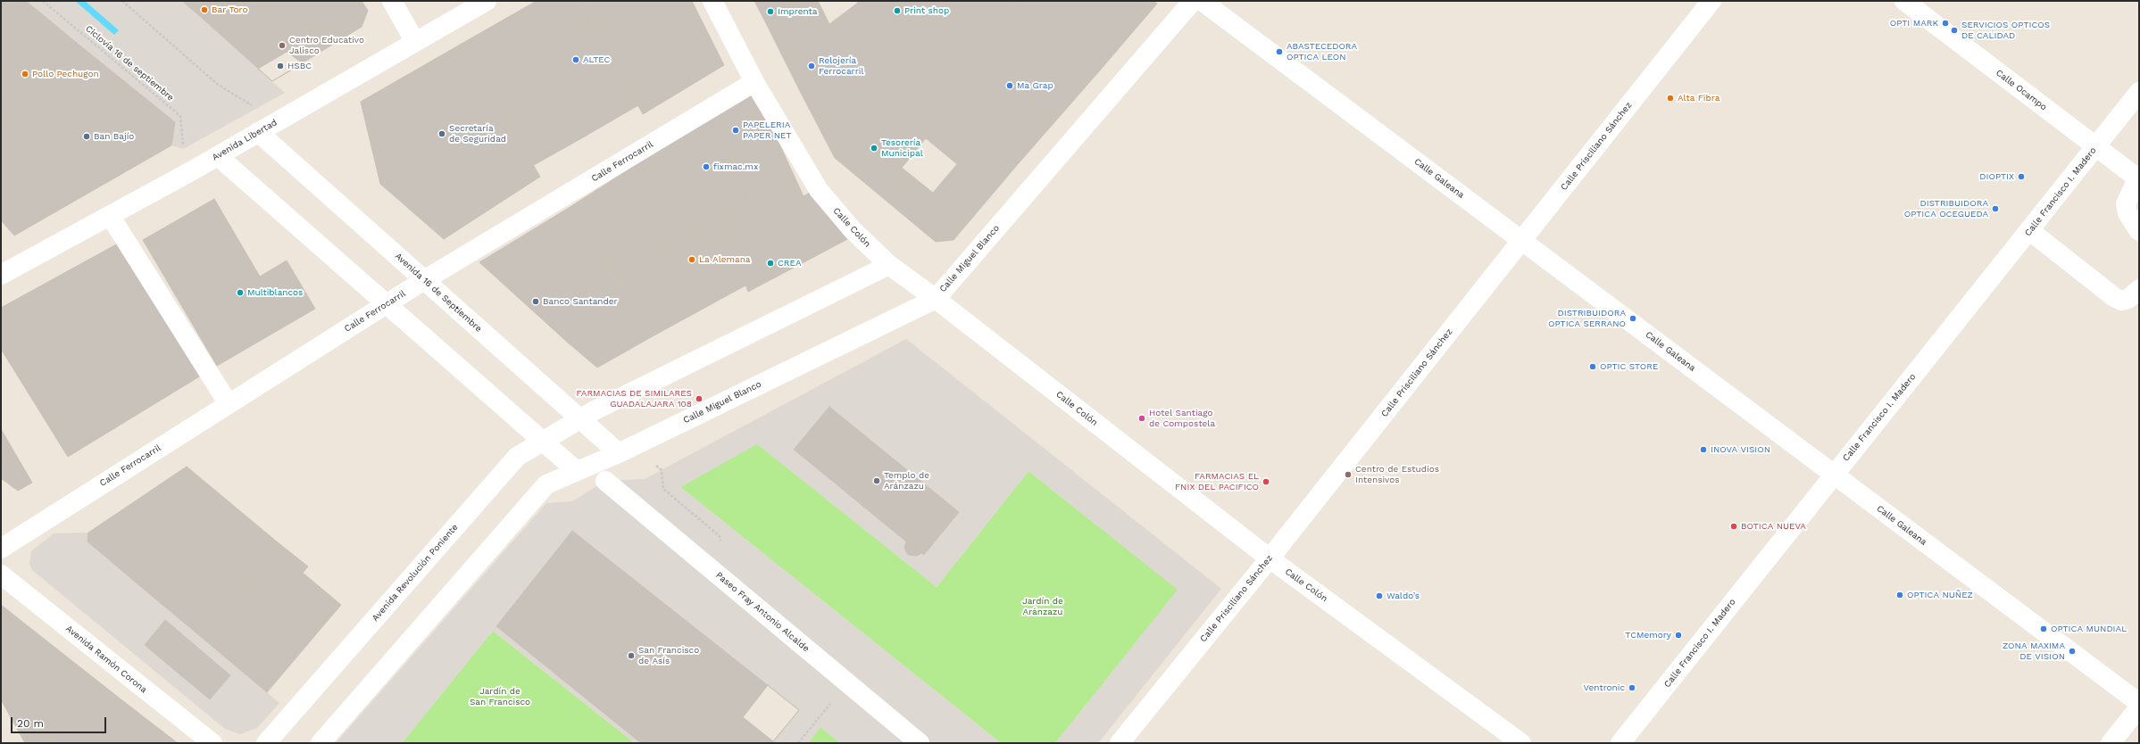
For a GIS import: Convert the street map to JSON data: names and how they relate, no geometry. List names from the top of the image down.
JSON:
{
  "streets": {
    "street": [
      "Calle Ocampo",
      "Avenida Libertad",
      "Calle Prisciliano Sánchez",
      "Calle Ferrocarril",
      "Calle Galeana",
      "Calle Francisco I. Madero",
      "Calle Colón",
      "Calle Miguel Blanco",
      "Avenida 16 de Septiembre",
      "Avenida Revolución Poniente",
      "Paseo Fray Antonio Alcalde",
      "Avenida Ramón Corona"
    ],
    "path": ["Ciclovía 16 de septiembre"]
  },
  "crossings": [
    ["Calle Ocampo", "Calle Francisco I. Madero"],
    ["Avenida Libertad", "Avenida 16 de Septiembre"],
    ["Calle Prisciliano Sánchez", "Calle Galeana"],
    ["Calle Prisciliano Sánchez", "Calle Colón"],
    ["Calle Ferrocarril", "Calle Colón"],
    ["Calle Ferrocarril", "Avenida 16 de Septiembre"],
    ["Calle Galeana", "Calle Francisco I. Madero"],
    ["Calle Colón", "Calle Miguel Blanco"],
    ["Calle Miguel Blanco", "Avenida 16 de Septiembre"],
    ["Avenida 16 de Septiembre", "Avenida Revolución Poniente"]
  ],
  "parks": ["Jardín de Aránzazu", "Jardín de San Francisco"],
  "places": [
    "Bar Toro",
    "Print shop",
    "Imprenta",
    "OPTI MARK",
    "SERVICIOS OPTICOS DE CALIDAD",
    "Centro Educativo Jalisco",
    "ABASTECEDORA OPTICA LEON",
    "ALTEC",
    "HSBC",
    "Relojería Ferrocarril",
    "Pollo Pechugon",
    "Ma Grap",
    "Alta Fibra",
    "PAPELERIA PAPER NET",
    "Secretaría de Seguridad",
    "Ban Bajío",
    "Tesorería Municipal",
    "fixmac.mx",
    "DIOPTIX",
    "DISTRIBUIDORA OPTICA OCEGUEDA",
    "La Alemana",
    "CREA",
    "Multiblancos",
    "Banco Santander",
    "DISTRIBUIDORA OPTICA SERRANO",
    "OPTIC STORE",
    "FARMACIAS DE SIMILARES GUADALAJARA 108",
    "Hotel Santiago de Compostela",
    "INOVA VISION",
    "Centro de Estudios Intensivos",
    "Templo de Aránzazu",
    "FARMACIAS EL FNIX DEL PACIFICO",
    "BOTICA NUEVA",
    "OPTICA NUÑEZ",
    "Waldo’s",
    "OPTICA MUNDIAL",
    "TCMemory",
    "ZONA MAXIMA DE VISION",
    "San Francisco de Asís",
    "Ventronic"
  ],
  "scale_bar": "20 m"
}
